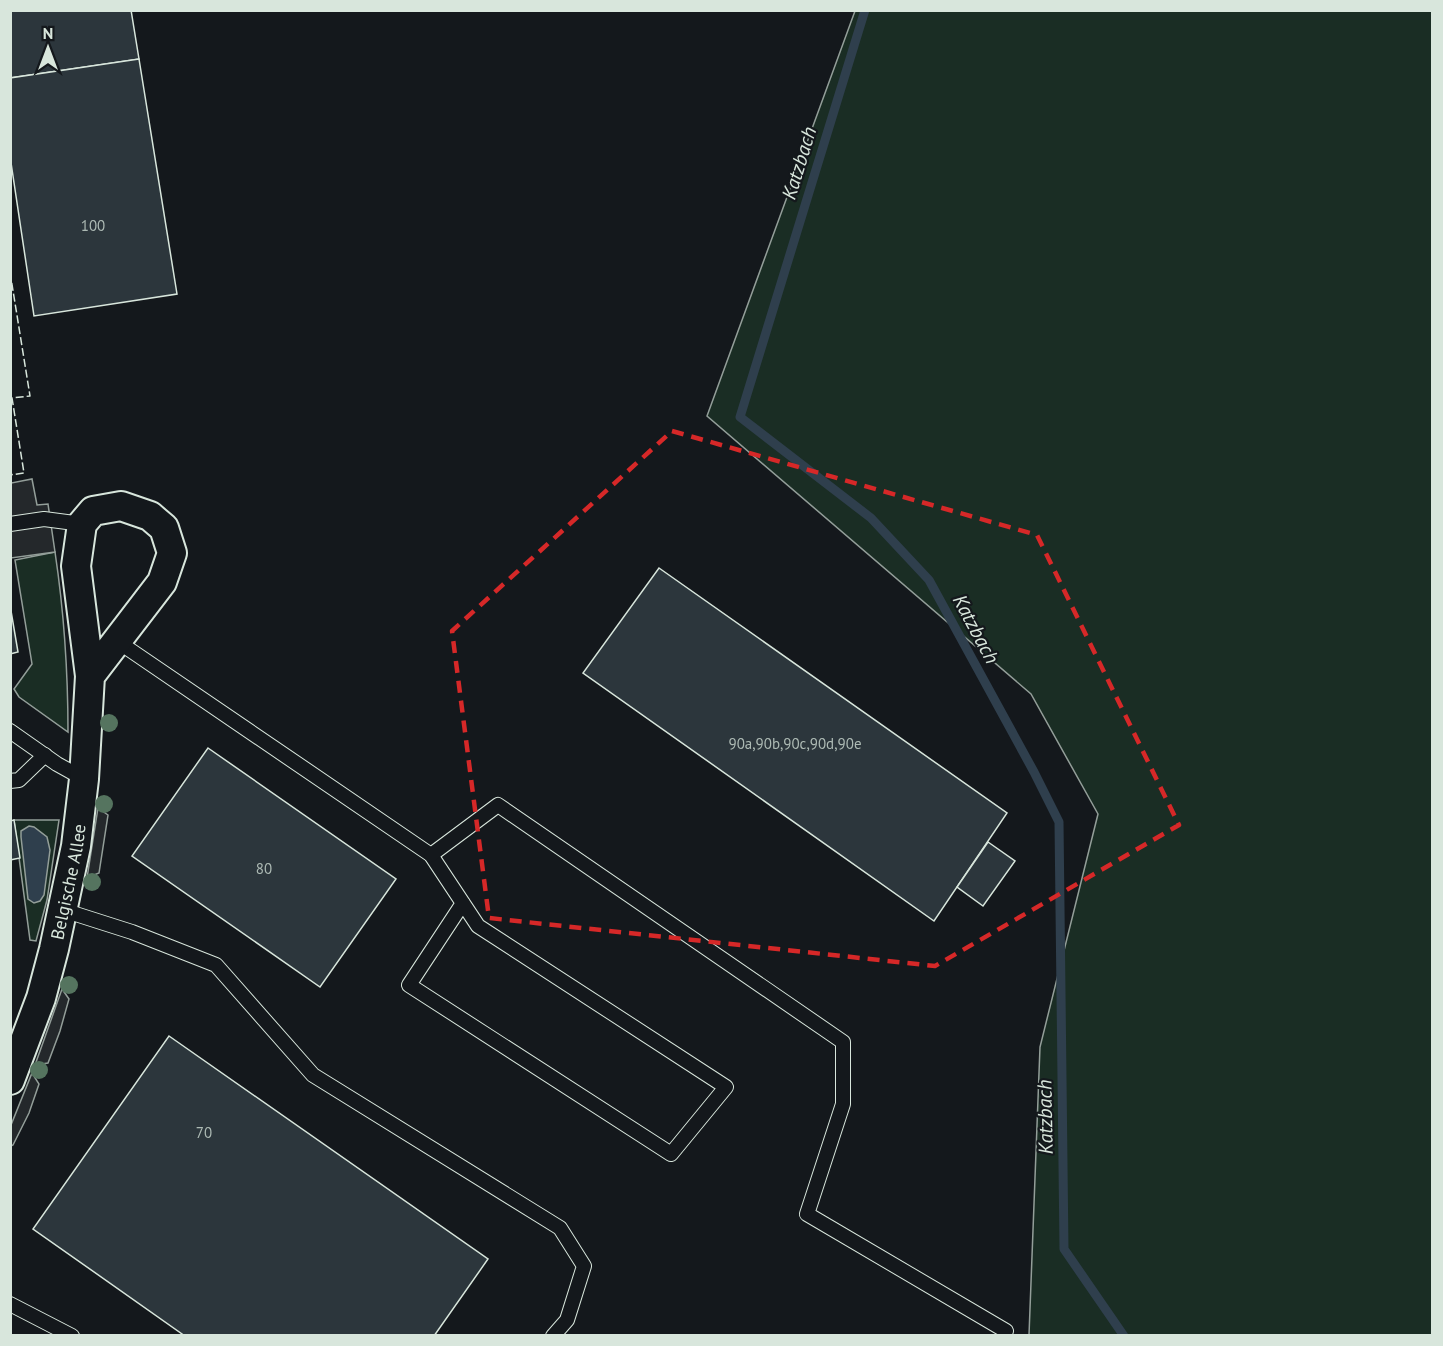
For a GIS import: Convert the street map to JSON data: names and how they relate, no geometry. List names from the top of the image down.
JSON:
{
  "streets": {
    "street": ["Belgische Allee"]
  },
  "water": ["Katzbach"],
  "house_numbers": [
    "100",
    "90a,90b,90c,90d,90e",
    "80",
    "70"
  ],
  "north": "top"
}
